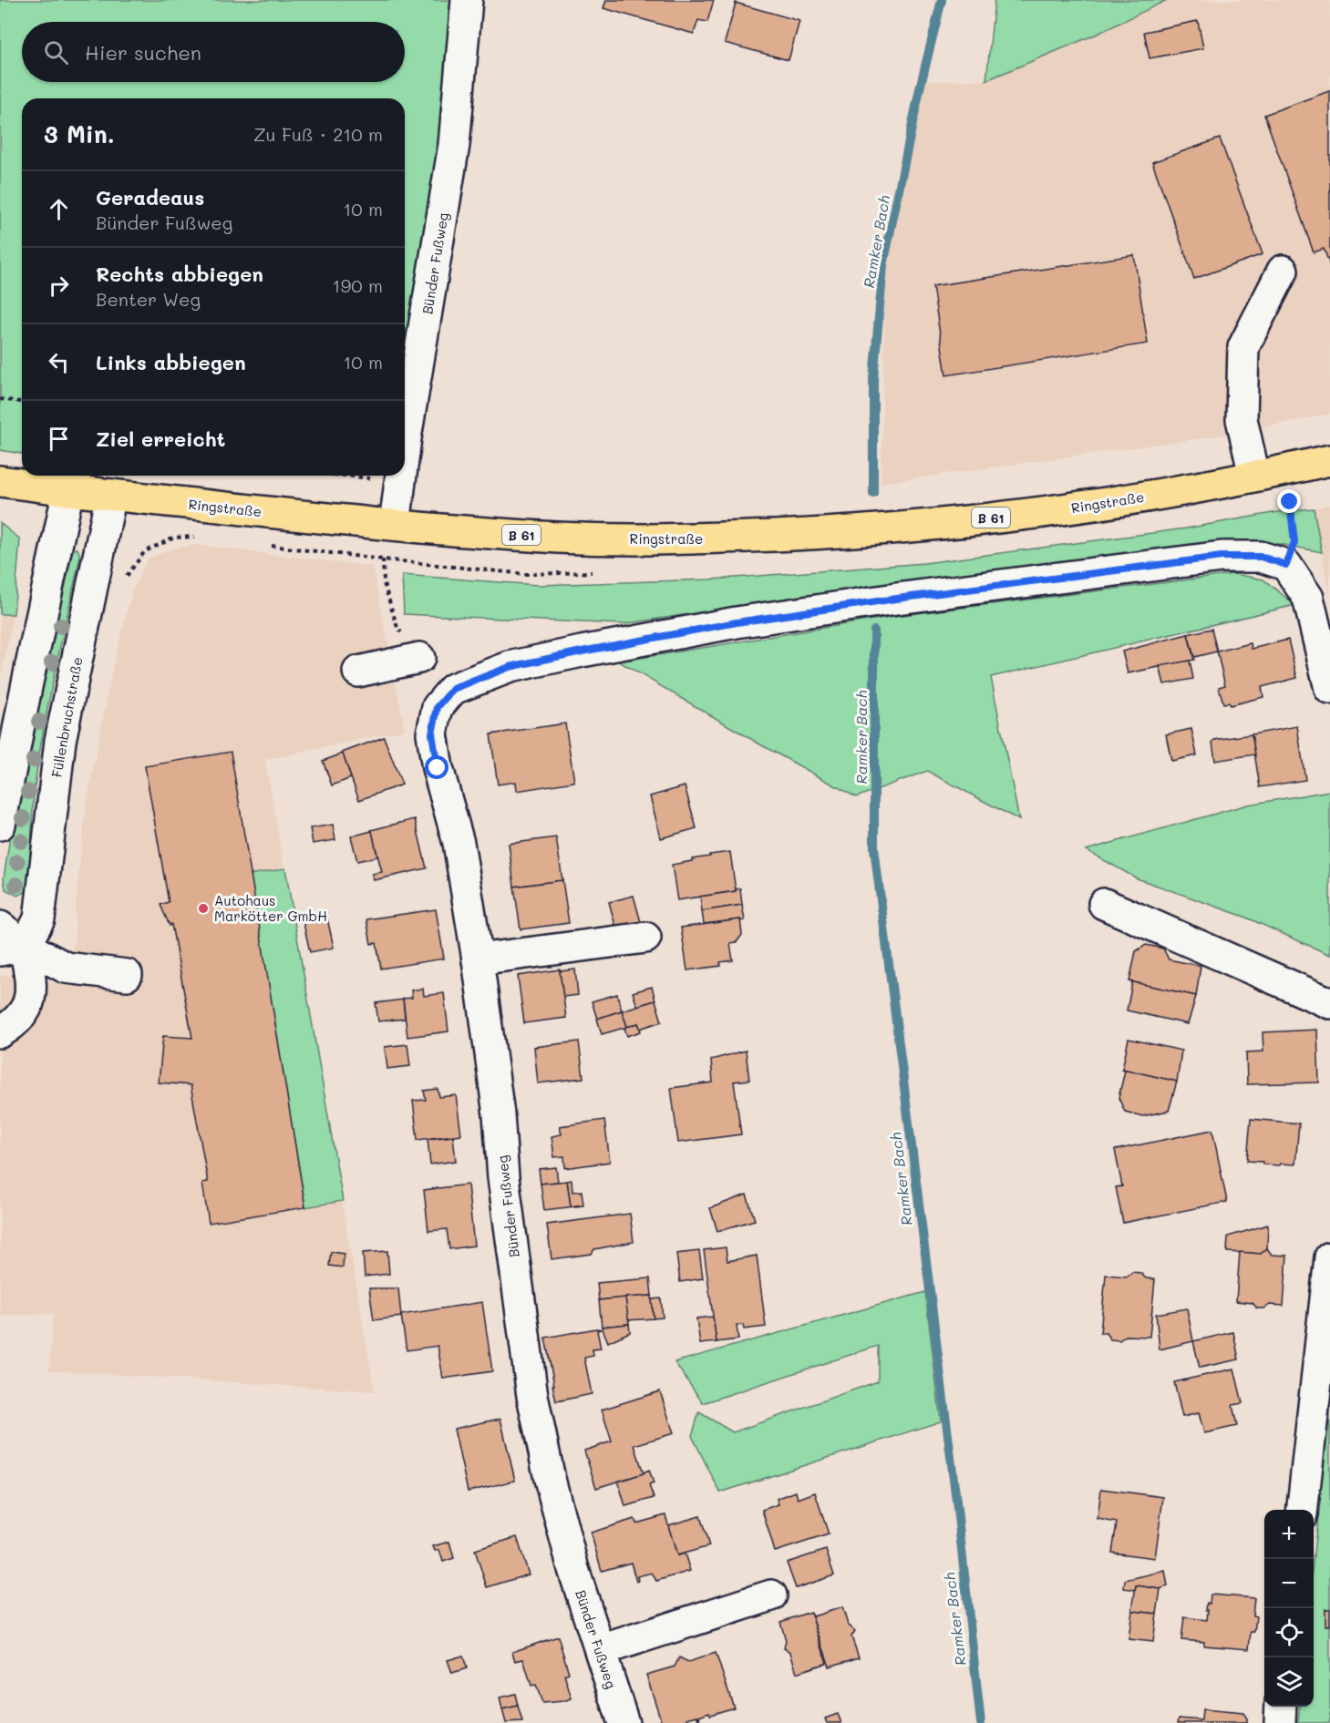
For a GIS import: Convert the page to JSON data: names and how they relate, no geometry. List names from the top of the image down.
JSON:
{
  "streets": {
    "main road": ["Ringstraße", "B 61"],
    "street": ["Bünder Fußweg", "Füllenbruchstraße"]
  },
  "crossings": [
    ["Bünder Fußweg", "Ringstraße"],
    ["Ringstraße", "Füllenbruchstraße"]
  ],
  "water": ["Ramker Bach"],
  "places": ["Autohaus Markötter GmbH"],
  "page": {
    "search": "Hier suchen",
    "heading": ["3 Min.", "Zu Fuß · 210 m"],
    "list": [
      ["Geradeaus", "Bünder Fußweg", "10 m"],
      ["Rechts abbiegen", "Benter Weg", "190 m"],
      ["Links abbiegen", "10 m"],
      "Ziel erreicht"
    ],
    "map_buttons": ["+", "−"]
  }
}
